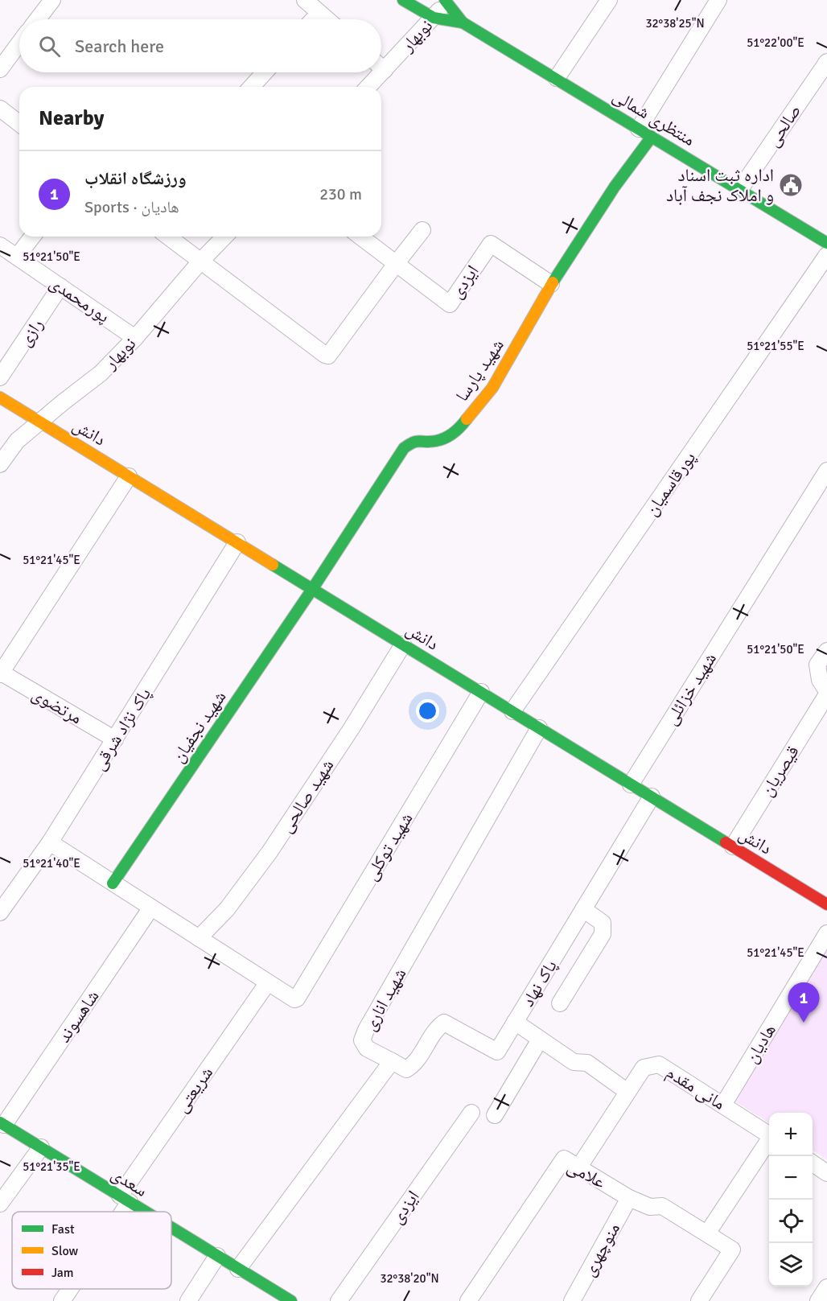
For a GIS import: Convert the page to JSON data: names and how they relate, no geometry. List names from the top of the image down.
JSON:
{
  "streets": {
    "street": [
      "نوبهار",
      "منتظری شمالی",
      "صالحی",
      "ایزدی",
      "پورمحمدی",
      "رازی",
      "شهید پارسا",
      "دانش",
      "پورقاسمیان",
      "شهید خزائلی",
      "مرتضوی",
      "شهید نجفیان",
      "پاک نژاد شرقی",
      "قیصریان",
      "شهید صالحی",
      "شهید توکلی",
      "پاک نهاد",
      "شهید اناری",
      "شاهسوند",
      "هادیان",
      "مانی مقدم",
      "شریعتی",
      "علامی",
      "سعدی",
      "منوچهری"
    ]
  },
  "crossings": [
    ["نوبهار", "منتظری شمالی"],
    ["نوبهار", "پورمحمدی"],
    ["نوبهار", "دانش"],
    ["منتظری شمالی", "صالحی"],
    ["منتظری شمالی", "شهید پارسا"],
    ["ایزدی", "شهید پارسا"],
    ["پورمحمدی", "رازی"],
    ["شهید پارسا", "دانش"],
    ["شهید پارسا", "شهید نجفیان"],
    ["دانش", "پورقاسمیان"],
    ["دانش", "شهید خزائلی"],
    ["دانش", "شهید نجفیان"],
    ["دانش", "پاک نژاد شرقی"],
    ["دانش", "قیصریان"],
    ["دانش", "شهید صالحی"],
    ["دانش", "شهید توکلی"],
    ["دانش", "پاک نهاد"],
    ["دانش", "شهید اناری"],
    ["مرتضوی", "پاک نژاد شرقی"],
    ["شهید توکلی", "شریعتی"],
    ["پاک نهاد", "شهید اناری"],
    ["شاهسوند", "سعدی"],
    ["هادیان", "مانی مقدم"],
    ["مانی مقدم", "علامی"],
    ["شریعتی", "سعدی"],
    ["علامی", "منوچهری"]
  ],
  "places": {
    "public building": ["اداره ثبت اسناد و املاک نجف آباد"]
  },
  "legend": ["Fast", "Slow", "Jam"],
  "page": {
    "search": "Search here",
    "heading": "Nearby",
    "list": [
      {
        "mark": "1",
        "name": "ورزشگاه انقلاب",
        "note": "Sports · هادیان",
        "value": "230 m"
      }
    ],
    "pins": "1",
    "map_buttons": ["+", "−"]
  },
  "coordinates": [
    "32°38'25\"N",
    "51°22'00\"E",
    "51°21'50\"E",
    "51°21'55\"E",
    "51°21'45\"E",
    "51°21'40\"E",
    "51°21'35\"E",
    "32°38'20\"N"
  ]
}
